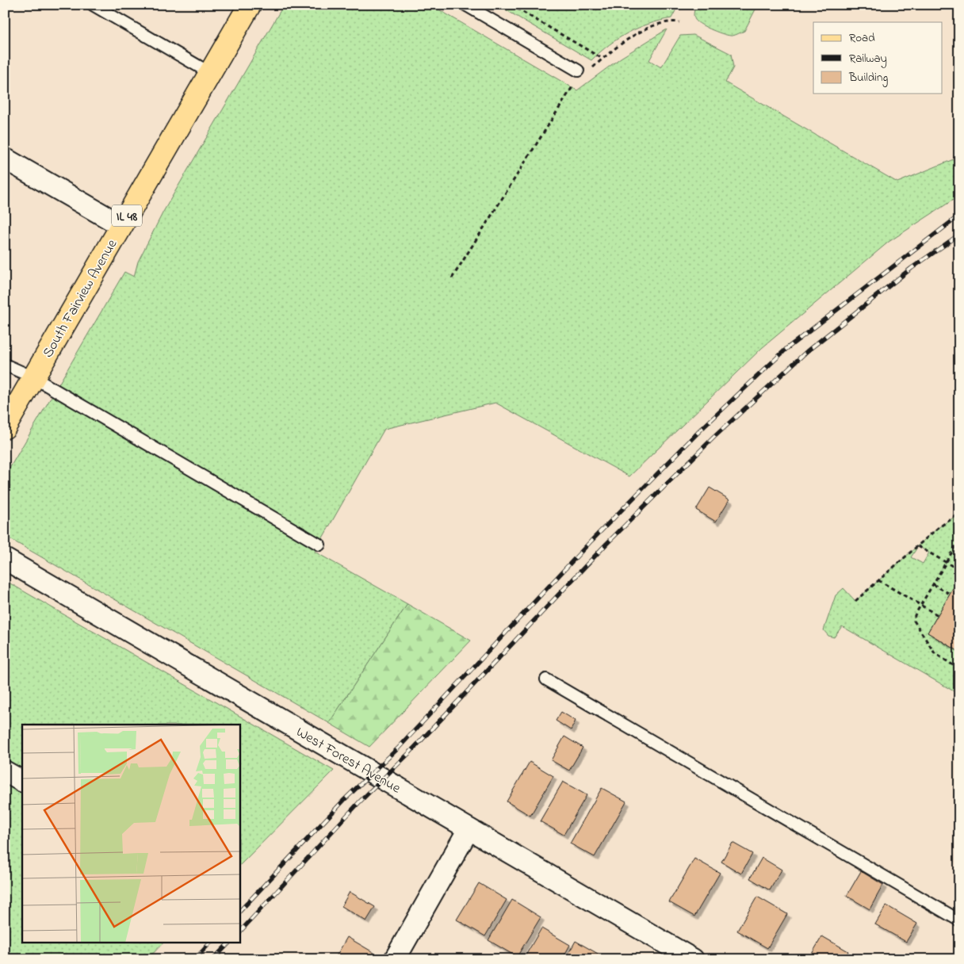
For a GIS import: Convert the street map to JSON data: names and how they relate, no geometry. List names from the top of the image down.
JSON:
{
  "streets": {
    "main road": ["IL 48", "South Fairview Avenue"],
    "street": ["West Forest Avenue"]
  },
  "legend": ["Road", "Railway", "Building"]
}
